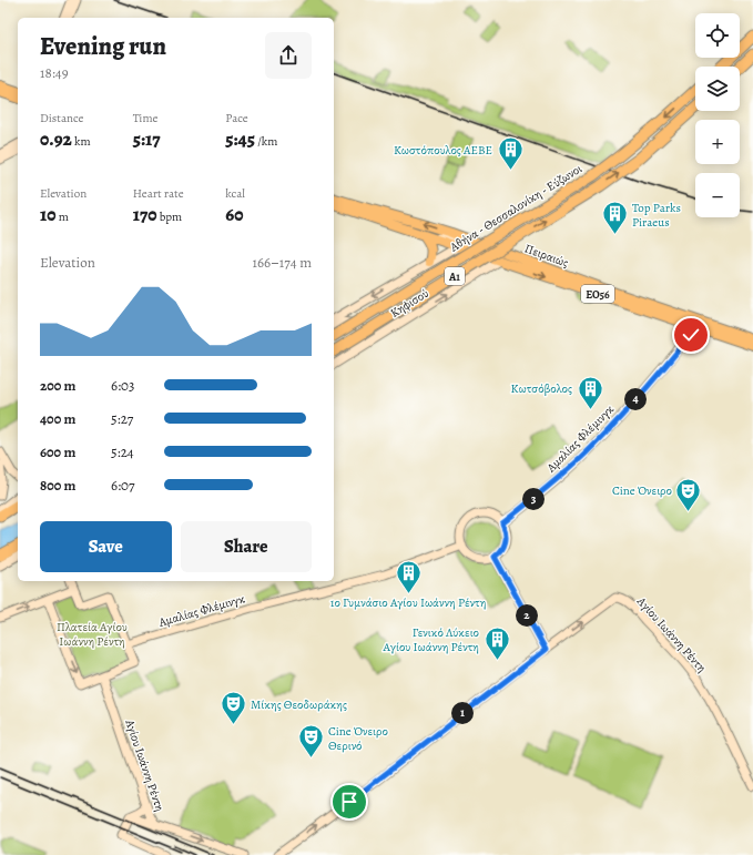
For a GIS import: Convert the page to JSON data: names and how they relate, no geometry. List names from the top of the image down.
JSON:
{
  "streets": {
    "highway": ["Αθήνα - Θεσσαλονίκη - Εύζωνοι", "Α1"],
    "main road": [
      "Πειραιώς",
      "ΕΟ56",
      "Κηφισού",
      "Αμαλίας Φλέμινγκ",
      "Αγίου Ιωάννη Ρέντη"
    ]
  },
  "crossings": [
    ["Πειραιώς", "Κηφισού"],
    ["Πειραιώς", "Αμαλίας Φλέμινγκ"]
  ],
  "parks": ["Πλατεία Αγίου Ιωάννη Ρέντη"],
  "places": {
    "building": [
      "Κωστόπουλος ΑΕΒΕ",
      "Top Parks Piraeus",
      "Κωτσόβολος",
      "1ο Γυμνάσιο Αγίου Ιωάννη Ρέντη",
      "Γενικό Λύκειο Αγίου Ιωάννη Ρέντη"
    ],
    "theatre": ["Cine Όνειρο", "Μίκης Θεοδωράκης", "Cine Όνειρο Θερινό"]
  },
  "page": {
    "map_buttons": ["+", "−"],
    "heading": ["Evening run", "18:49"],
    "stats": [
      ["Distance", "0.92 km"],
      ["Time", "5:17"],
      ["Pace", "5:45 /km"],
      ["Elevation", "10 m"],
      ["Heart rate", "170 bpm"],
      ["kcal", "60"]
    ],
    "chart": ["Elevation", "166–174 m"],
    "list": [
      {
        "name": "200 m",
        "note": "6:03"
      },
      {
        "name": "400 m",
        "note": "5:27"
      },
      {
        "name": "600 m",
        "note": "5:24"
      },
      {
        "name": "800 m",
        "note": "6:07"
      }
    ],
    "pins": [
      "4",
      "3",
      "2",
      "1"
    ],
    "buttons": ["Save", "Share"]
  }
}
